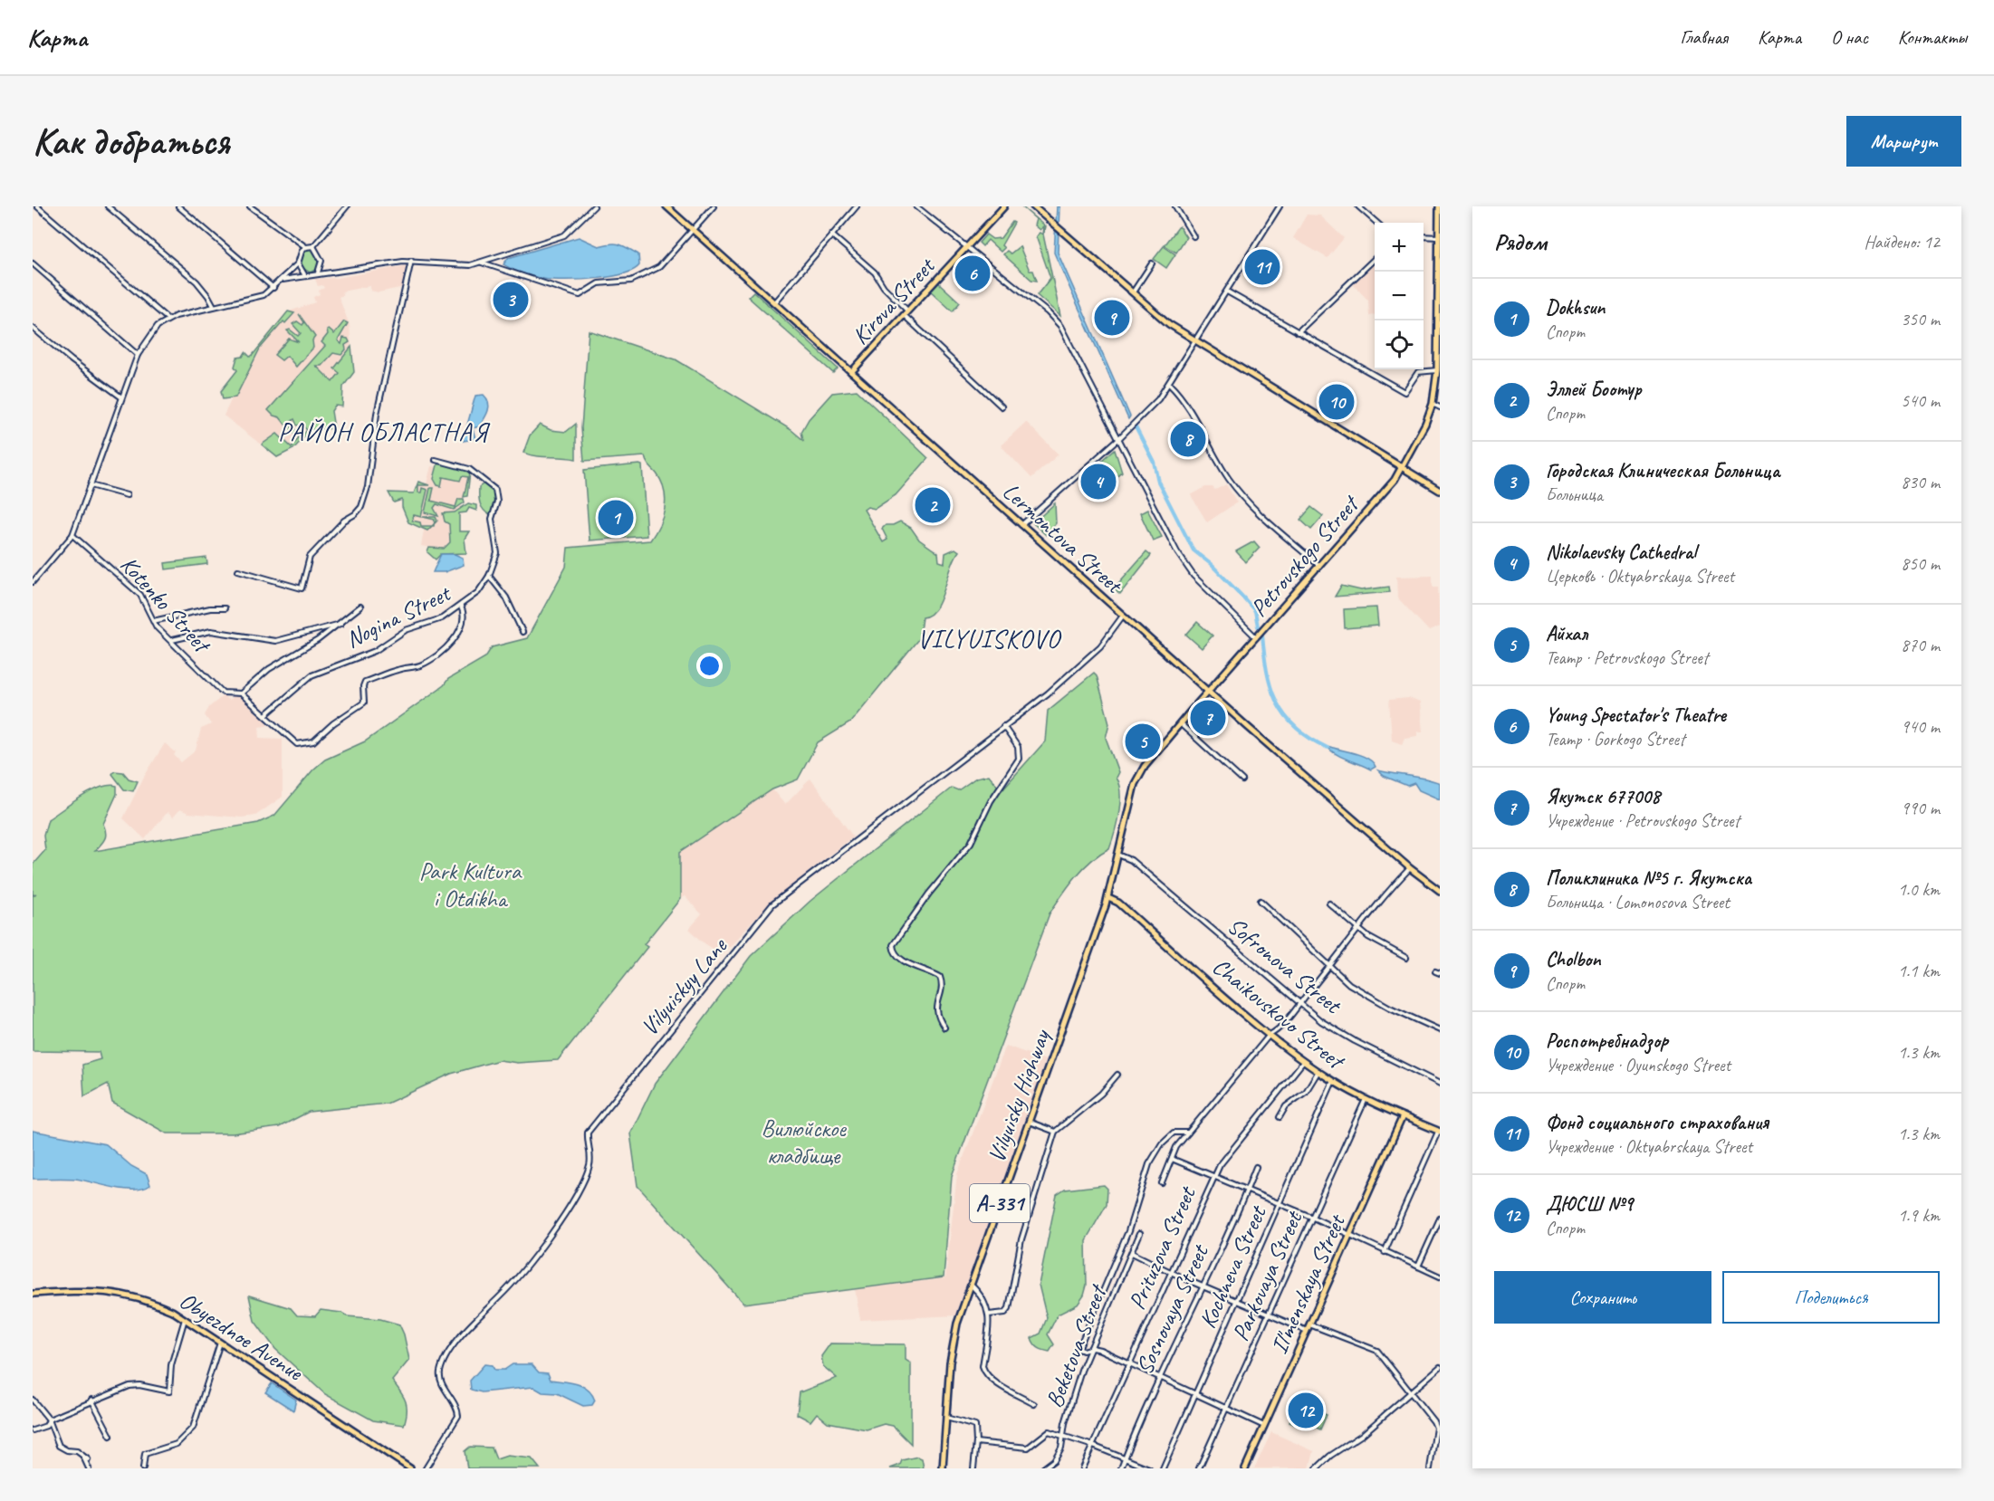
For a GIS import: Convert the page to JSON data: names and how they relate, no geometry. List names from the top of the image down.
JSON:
{
  "streets": {
    "main road": [
      "Kirova Street",
      "Lermontova Street",
      "Petrovskogo Street",
      "Chaikovskovo Street",
      "Vilyuisky Highway",
      "А-331",
      "Il'menskaya Street",
      "Obyezdnoe Avenue"
    ],
    "street": [
      "Kotenko Street",
      "Nogina Street",
      "Sofronova Street",
      "Vilyuiskyy Lane",
      "Prituzova Street",
      "Kochneva Street",
      "Parkovaya Street",
      "Sosnovaya Street",
      "Beketova Street"
    ]
  },
  "crossings": [
    ["Kirova Street", "Lermontova Street"],
    ["Lermontova Street", "Petrovskogo Street"],
    ["Lermontova Street", "Vilyuiskyy Lane"],
    ["Petrovskogo Street", "Sofronova Street"],
    ["Petrovskogo Street", "Chaikovskovo Street"],
    ["Petrovskogo Street", "Vilyuisky Highway"],
    ["Kotenko Street", "Nogina Street"],
    ["Chaikovskovo Street", "Vilyuisky Highway"],
    ["Chaikovskovo Street", "Prituzova Street"],
    ["Chaikovskovo Street", "Kochneva Street"],
    ["Chaikovskovo Street", "Parkovaya Street"],
    ["Chaikovskovo Street", "Il'menskaya Street"]
  ],
  "districts": ["РАЙОН ОБЛАСТНАЯ", "VILYUISKOVO"],
  "parks": ["Park Kultura i Otdikha", "Вилюйское кладбище"],
  "page": {
    "header": "Карта",
    "nav": [
      "Главная",
      "Карта",
      "О нас",
      "Контакты"
    ],
    "buttons": [
      "Маршрут",
      ["Сохранить", "Поделиться"]
    ],
    "title": "Как добраться",
    "heading": ["Рядом", "Найдено: 12"],
    "map_buttons": ["+", "−"],
    "pins": [
      "11",
      "6",
      "3",
      "9",
      "10",
      "8",
      "4",
      "2",
      "1",
      "7",
      "5",
      "12"
    ],
    "list": [
      {
        "mark": "1",
        "name": "Dokhsun",
        "note": "Спорт",
        "value": "350 m"
      },
      {
        "mark": "2",
        "name": "Эллей Боотур",
        "note": "Спорт",
        "value": "540 m"
      },
      {
        "mark": "3",
        "name": "Городская Клиническая Больница",
        "note": "Больница",
        "value": "830 m"
      },
      {
        "mark": "4",
        "name": "Nikolaevsky Cathedral",
        "note": "Церковь · Oktyabrskaya Street",
        "value": "850 m"
      },
      {
        "mark": "5",
        "name": "Айхал",
        "note": "Театр · Petrovskogo Street",
        "value": "870 m"
      },
      {
        "mark": "6",
        "name": "Young Spectator's Theatre",
        "note": "Театр · Gorkogo Street",
        "value": "940 m"
      },
      {
        "mark": "7",
        "name": "Якутск 677008",
        "note": "Учреждение · Petrovskogo Street",
        "value": "990 m"
      },
      {
        "mark": "8",
        "name": "Поликлиника №5 г. Якутска",
        "note": "Больница · Lomonosova Street",
        "value": "1.0 km"
      },
      {
        "mark": "9",
        "name": "Cholbon",
        "note": "Спорт",
        "value": "1.1 km"
      },
      {
        "mark": "10",
        "name": "Роспотребнадзор",
        "note": "Учреждение · Oyunskogo Street",
        "value": "1.3 km"
      },
      {
        "mark": "11",
        "name": "Фонд социального страхования",
        "note": "Учреждение · Oktyabrskaya Street",
        "value": "1.3 km"
      },
      {
        "mark": "12",
        "name": "ДЮСШ №9",
        "note": "Спорт",
        "value": "1.9 km"
      }
    ]
  }
}
